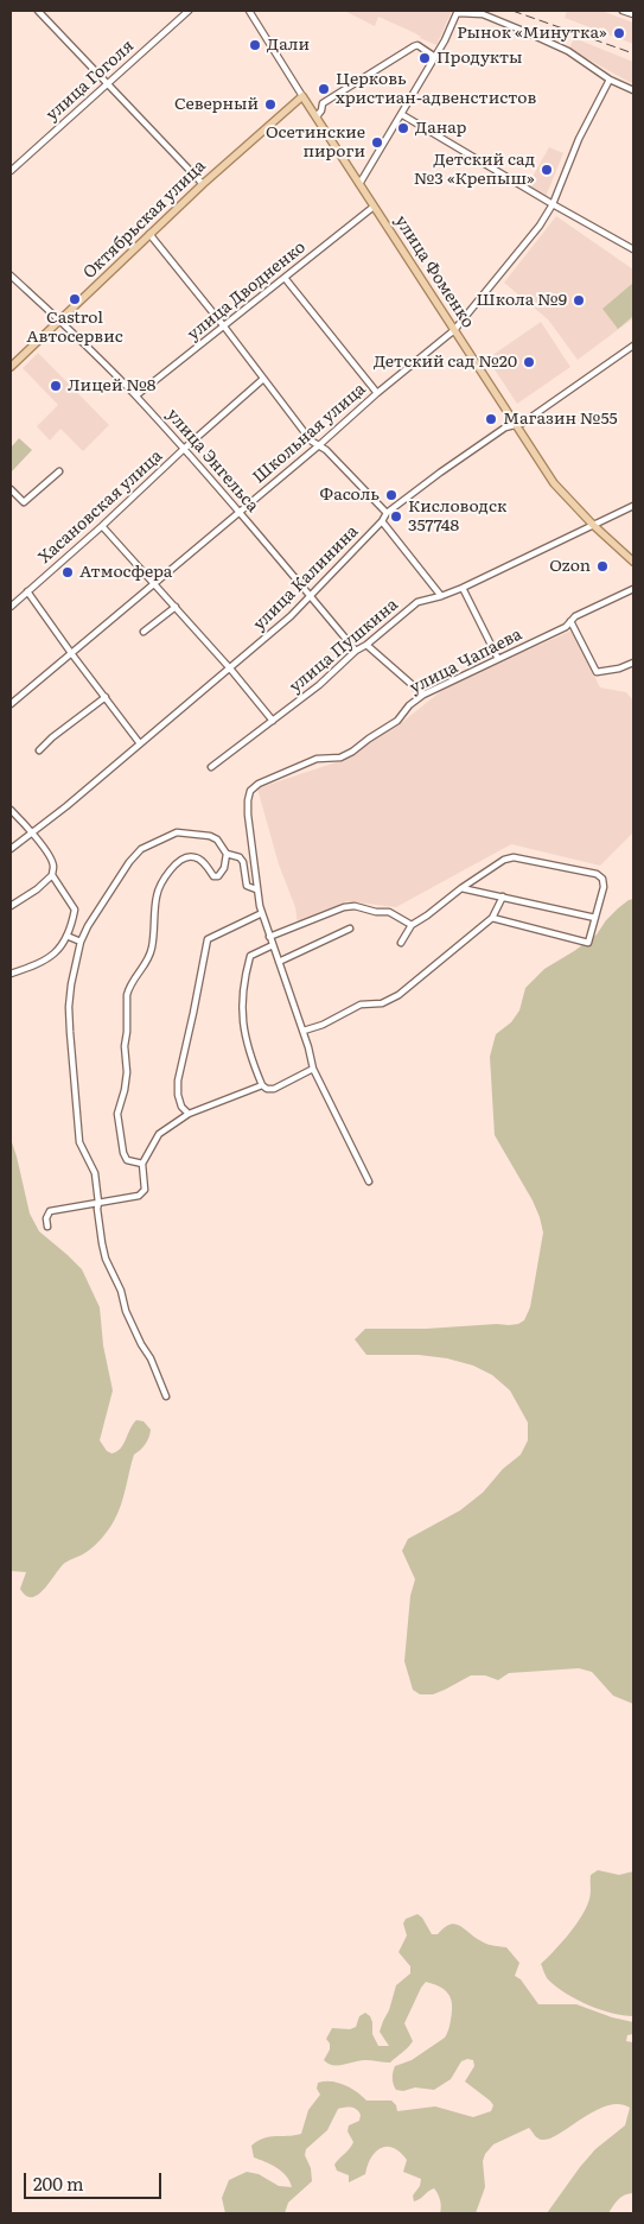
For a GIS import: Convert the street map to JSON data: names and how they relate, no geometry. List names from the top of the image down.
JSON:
{
  "streets": {
    "main road": ["Октябрьская улица", "улица Фоменко"],
    "street": [
      "улица Гоголя",
      "улица Дводненко",
      "Школьная улица",
      "улица Энгельса",
      "Хасановская улица",
      "улица Калинина",
      "улица Пушкина",
      "улица Чапаева"
    ]
  },
  "crossings": [
    ["Октябрьская улица", "улица Фоменко"],
    ["Октябрьская улица", "улица Энгельса"],
    ["улица Фоменко", "улица Дводненко"],
    ["улица Фоменко", "Школьная улица"],
    ["улица Фоменко", "улица Калинина"],
    ["улица Фоменко", "улица Пушкина"],
    ["улица Дводненко", "улица Энгельса"],
    ["Школьная улица", "улица Энгельса"],
    ["улица Энгельса", "Хасановская улица"],
    ["улица Энгельса", "улица Калинина"],
    ["улица Энгельса", "улица Пушкина"]
  ],
  "places": [
    "Рынок «Минутка»",
    "Дали",
    "Продукты",
    "Церковь христиан-адвенстистов",
    "Северный",
    "Данар",
    "Осетинские пироги",
    "Детский сад №3 «Крепыш»",
    "Castrol Автосервис",
    "Школа №9",
    "Детский сад №20",
    "Лицей №8",
    "Магазин №55",
    "Фасоль",
    "Кисловодск 357748",
    "Ozon",
    "Атмосфера"
  ],
  "scale_bar": "200 m"
}
